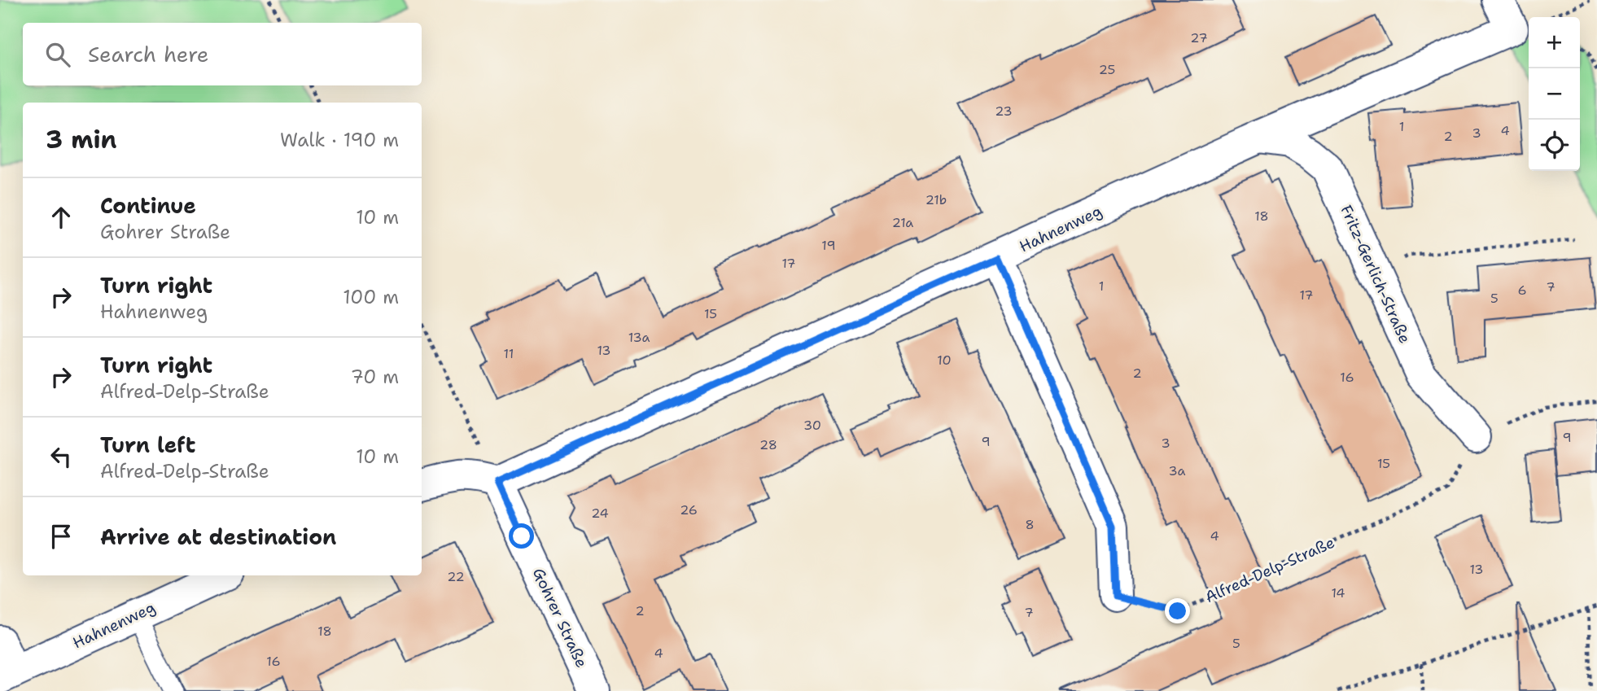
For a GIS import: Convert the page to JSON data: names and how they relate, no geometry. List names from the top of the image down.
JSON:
{
  "streets": {
    "street": ["Hahnenweg", "Fritz-Gerlich-Straße", "Gohrer Straße"],
    "path": ["Alfred-Delp-Straße"]
  },
  "crossings": [
    ["Hahnenweg", "Fritz-Gerlich-Straße"],
    ["Hahnenweg", "Gohrer Straße"],
    ["Fritz-Gerlich-Straße", "Alfred-Delp-Straße"]
  ],
  "house_numbers": [
    "27",
    "25",
    "23",
    "1",
    "4",
    "3",
    "2",
    "21b",
    "18",
    "21a",
    "19",
    "17",
    "1",
    "7",
    "6",
    "17",
    "5",
    "15",
    "13a",
    "13",
    "11",
    "10",
    "2",
    "16",
    "30",
    "9",
    "9",
    "3",
    "28",
    "15",
    "3a",
    "26",
    "24",
    "8",
    "4",
    "13",
    "22",
    "14",
    "2",
    "7",
    "18",
    "5",
    "4",
    "16"
  ],
  "page": {
    "map_buttons": ["+", "−"],
    "search": "Search here",
    "heading": ["3 min", "Walk · 190 m"],
    "list": [
      ["Continue", "Gohrer Straße", "10 m"],
      ["Turn right", "Hahnenweg", "100 m"],
      ["Turn right", "Alfred-Delp-Straße", "70 m"],
      ["Turn left", "Alfred-Delp-Straße", "10 m"],
      "Arrive at destination"
    ]
  }
}
